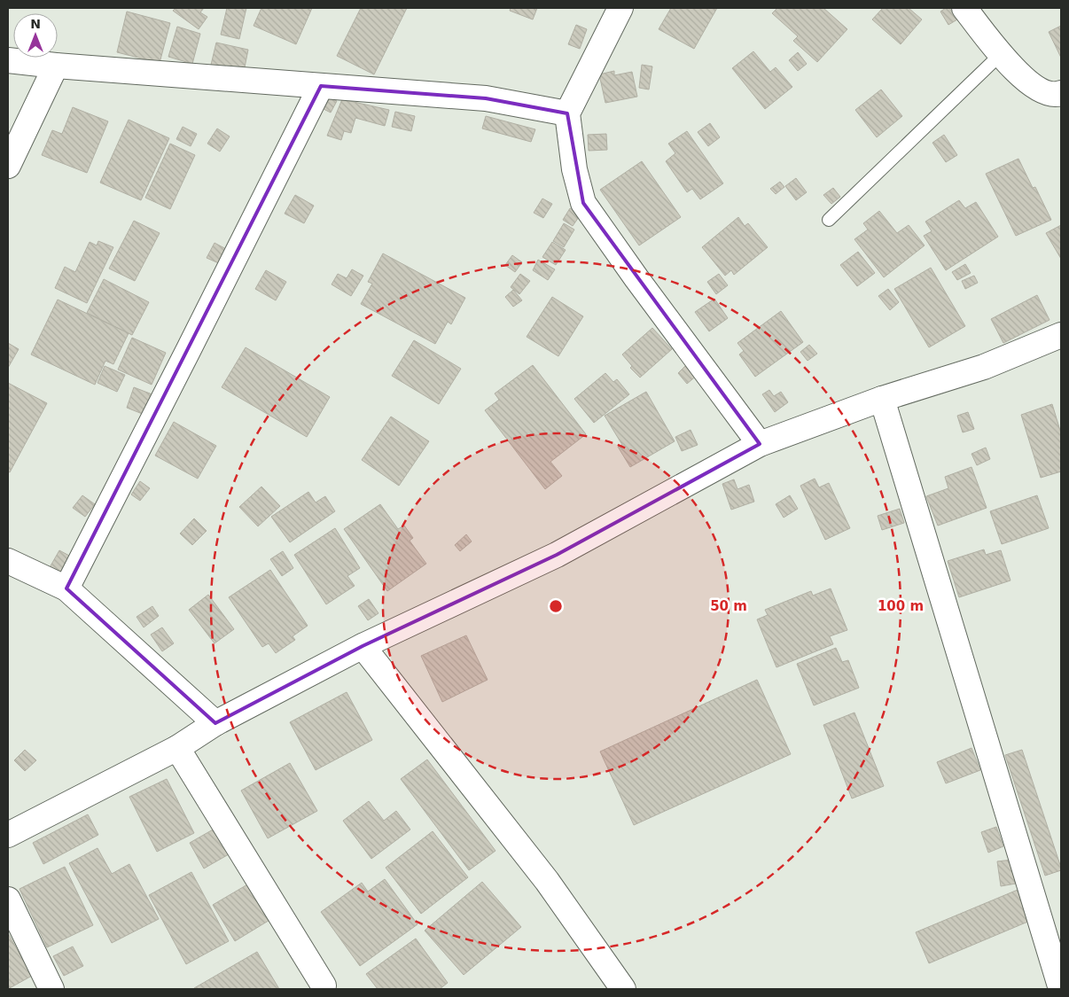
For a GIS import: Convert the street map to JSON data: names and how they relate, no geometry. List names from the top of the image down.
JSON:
{
  "north": "top",
  "rings": ["50 m", "100 m"]
}
